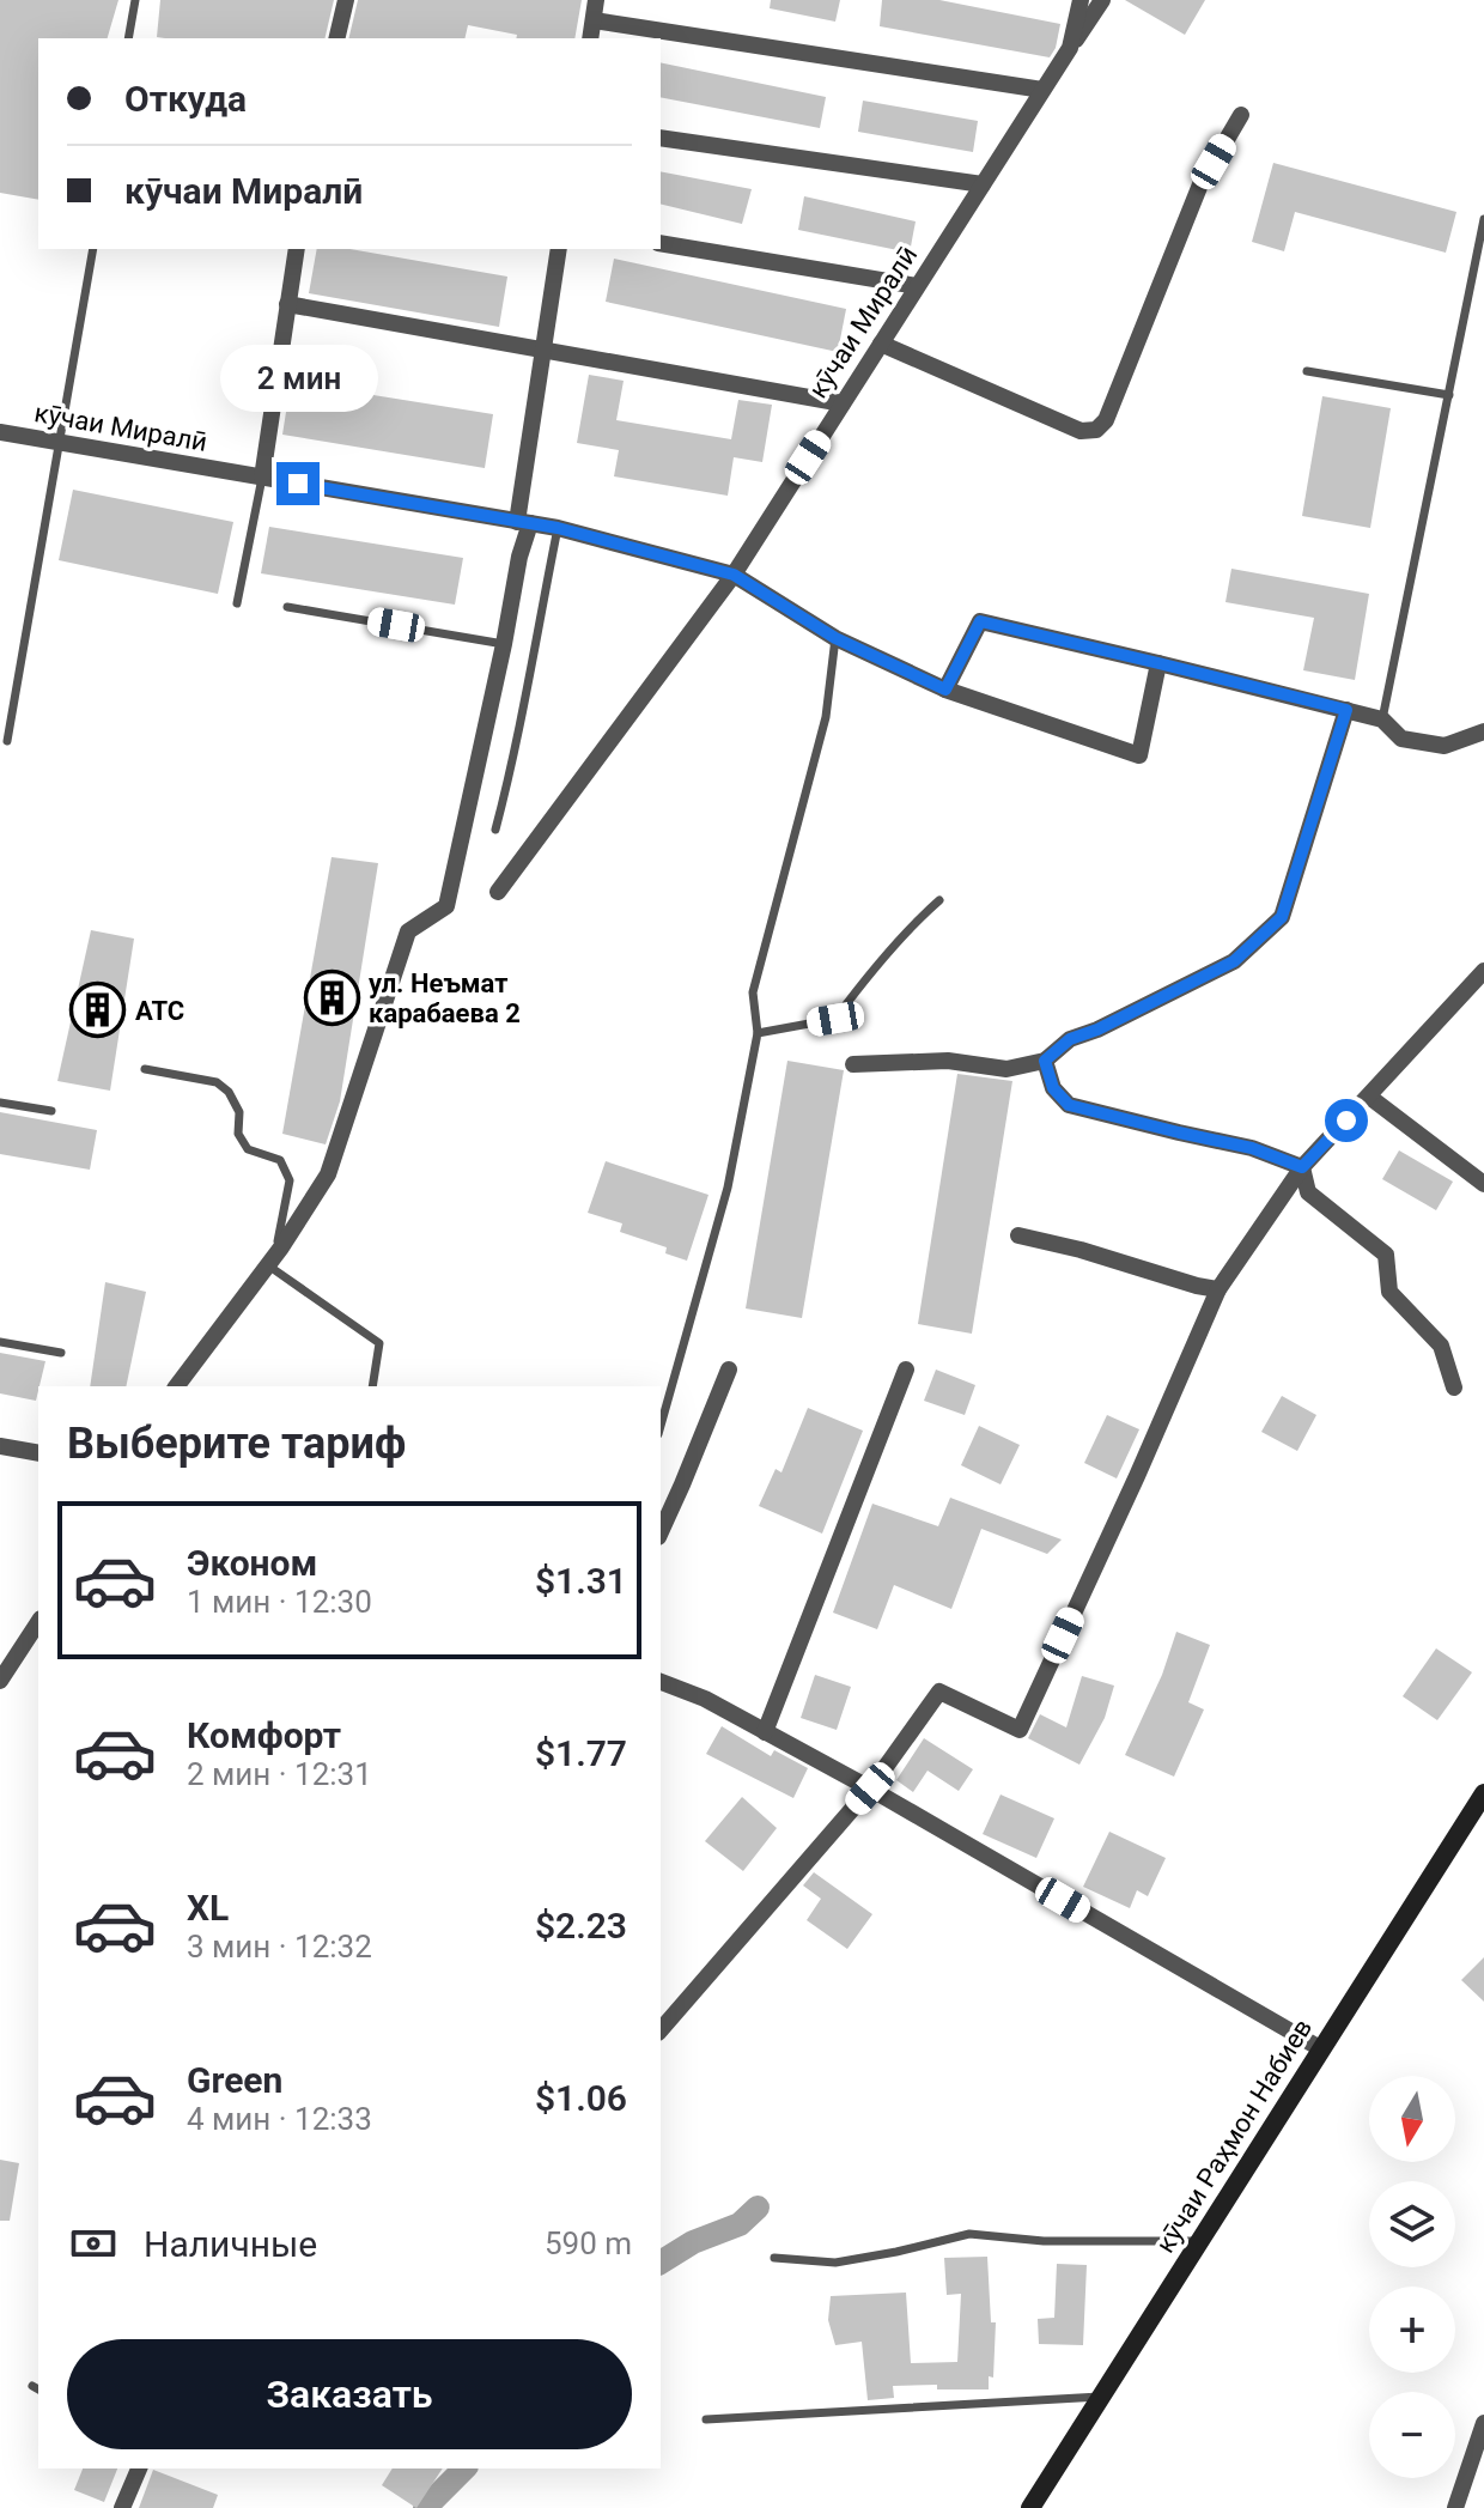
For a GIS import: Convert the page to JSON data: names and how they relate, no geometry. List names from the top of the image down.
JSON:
{
  "streets": {
    "street": ["кӯчаи Миралӣ", "кӯчаи Раҳмон Набиев"]
  },
  "places": {
    "building": ["ул. Неъмат карабаева 2", "АТС"]
  },
  "north": "bottom",
  "page": {
    "banner": ["Откуда", "кӯчаи Миралӣ"],
    "bubble": "2 мин",
    "heading": "Выберите тариф",
    "list": [
      {
        "name": "Эконом",
        "note": "1 мин · 12:30",
        "value": "$1.31"
      },
      {
        "name": "Комфорт",
        "note": "2 мин · 12:31",
        "value": "$1.77"
      },
      {
        "name": "XL",
        "note": "3 мин · 12:32",
        "value": "$2.23"
      },
      {
        "name": "Green",
        "note": "4 мин · 12:33",
        "value": "$1.06"
      }
    ],
    "map_buttons": ["+", "−"],
    "pay": ["Наличные", "590 m"],
    "buttons": "Заказать"
  }
}
